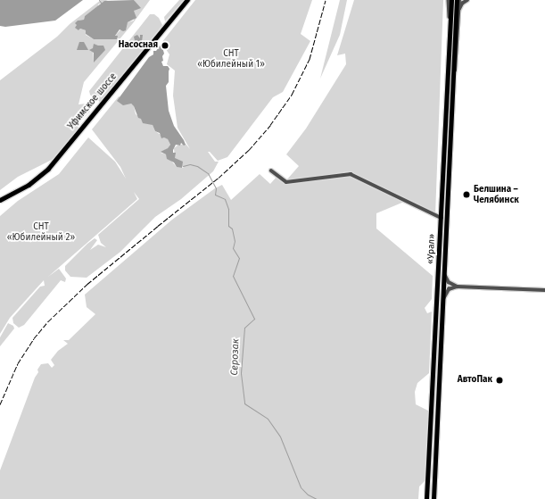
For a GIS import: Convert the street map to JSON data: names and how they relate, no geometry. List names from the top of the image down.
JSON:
{
  "streets": {
    "main road": ["Уфимское шоссе", "«Урал»"]
  },
  "water": ["Серозак"],
  "parks": ["СНТ «Юбилейный 1»", "СНТ «Юбилейный 2»"],
  "places": ["Насосная", "Белшина – Челябинск", "АвтоПак"]
}
